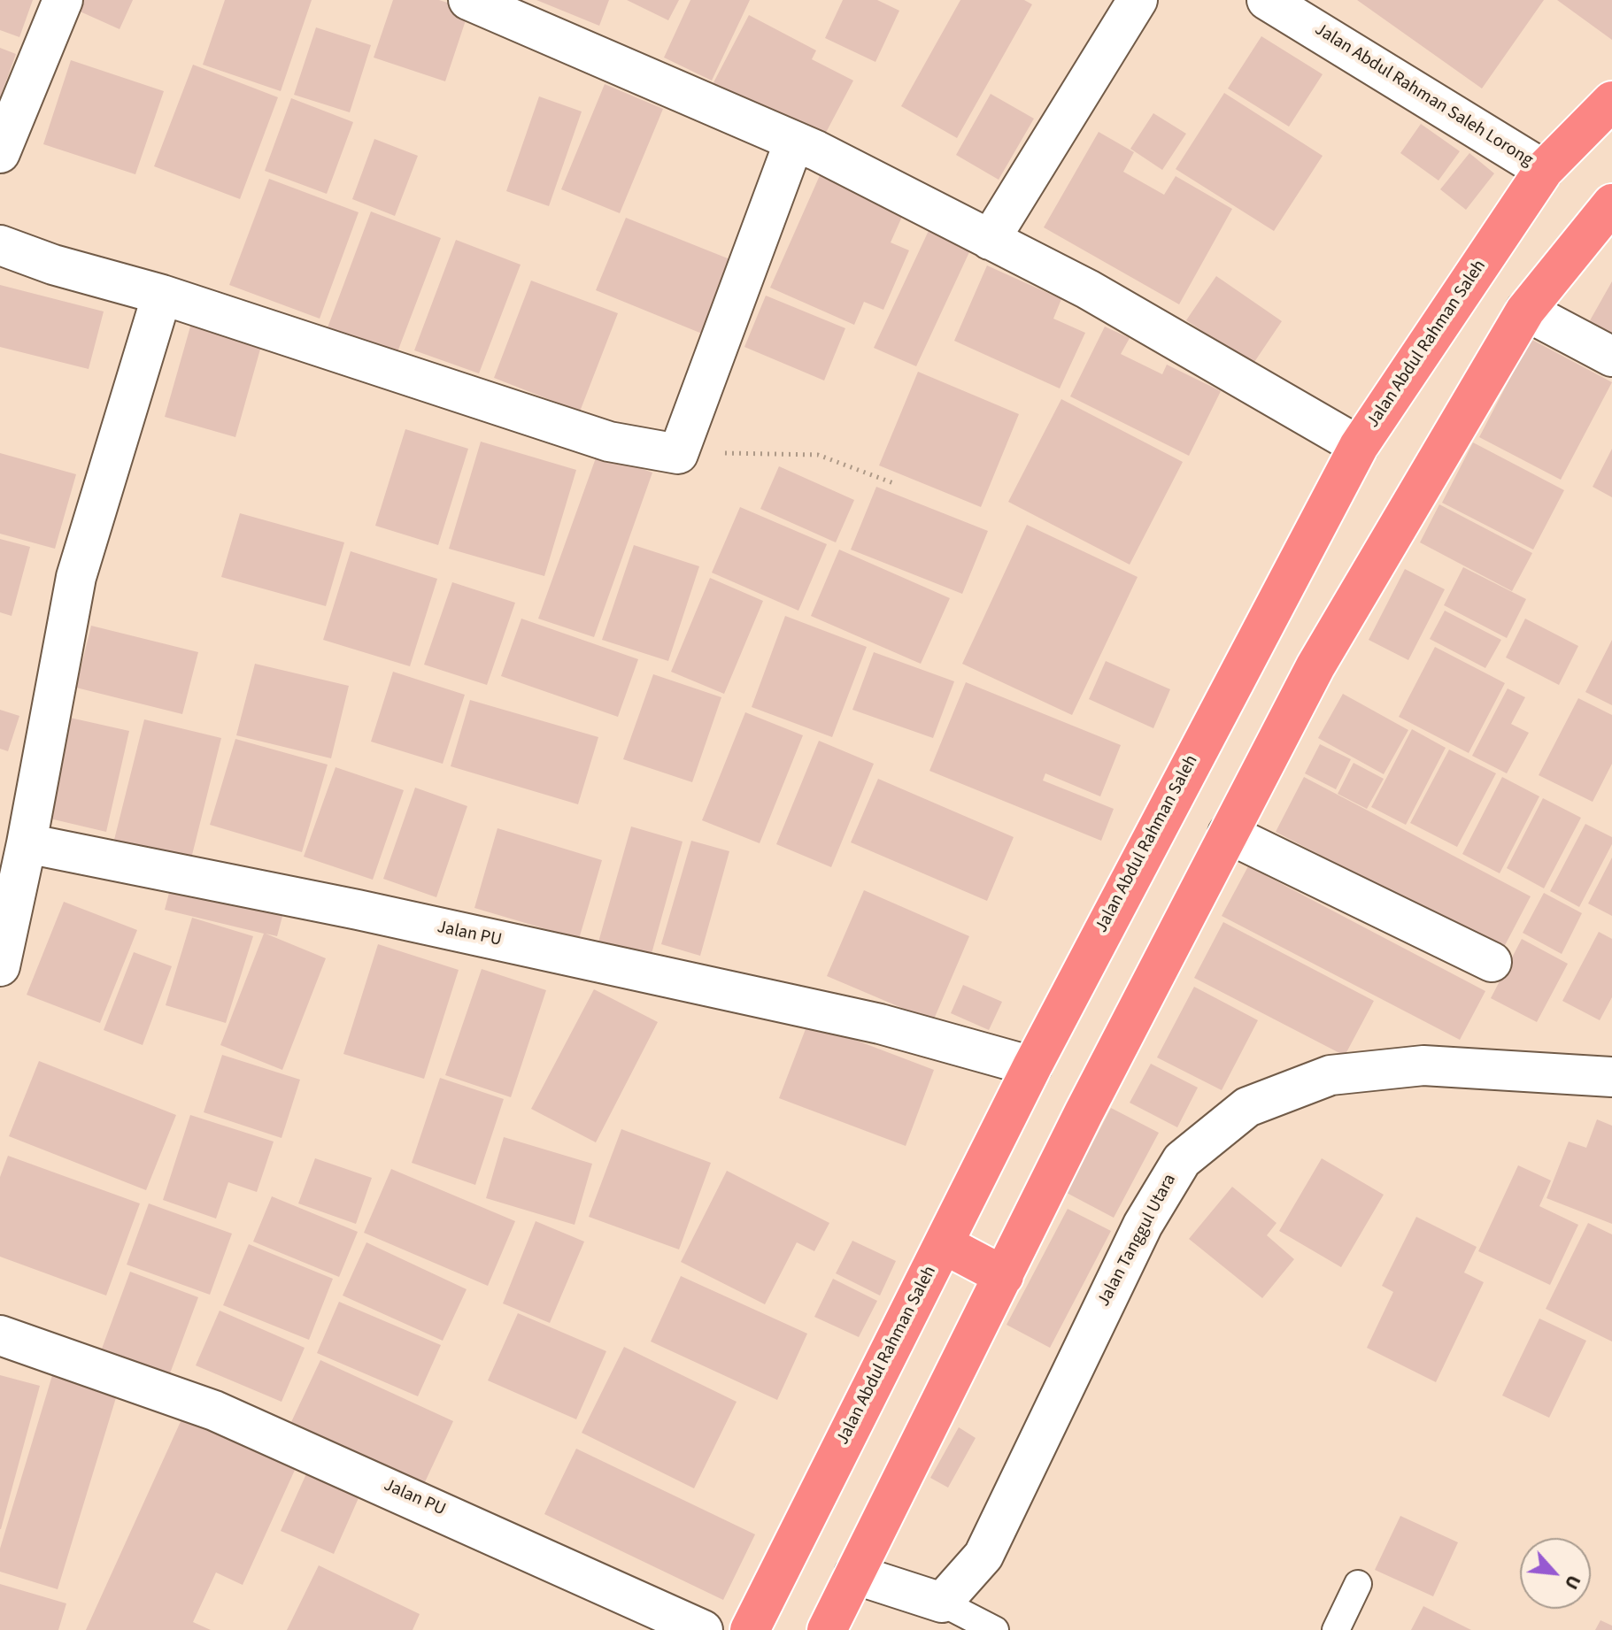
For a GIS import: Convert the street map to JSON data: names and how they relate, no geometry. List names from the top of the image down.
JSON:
{
  "streets": {
    "highway": ["Jalan Abdul Rahman Saleh"],
    "street": ["Jalan Abdul Rahman Saleh Lorong", "Jalan PU", "Jalan Tanggul Utara"]
  },
  "crossings": [
    ["Jalan Abdul Rahman Saleh Lorong", "Jalan Abdul Rahman Saleh"],
    ["Jalan Abdul Rahman Saleh", "Jalan PU"]
  ],
  "north": "bottom right"
}
